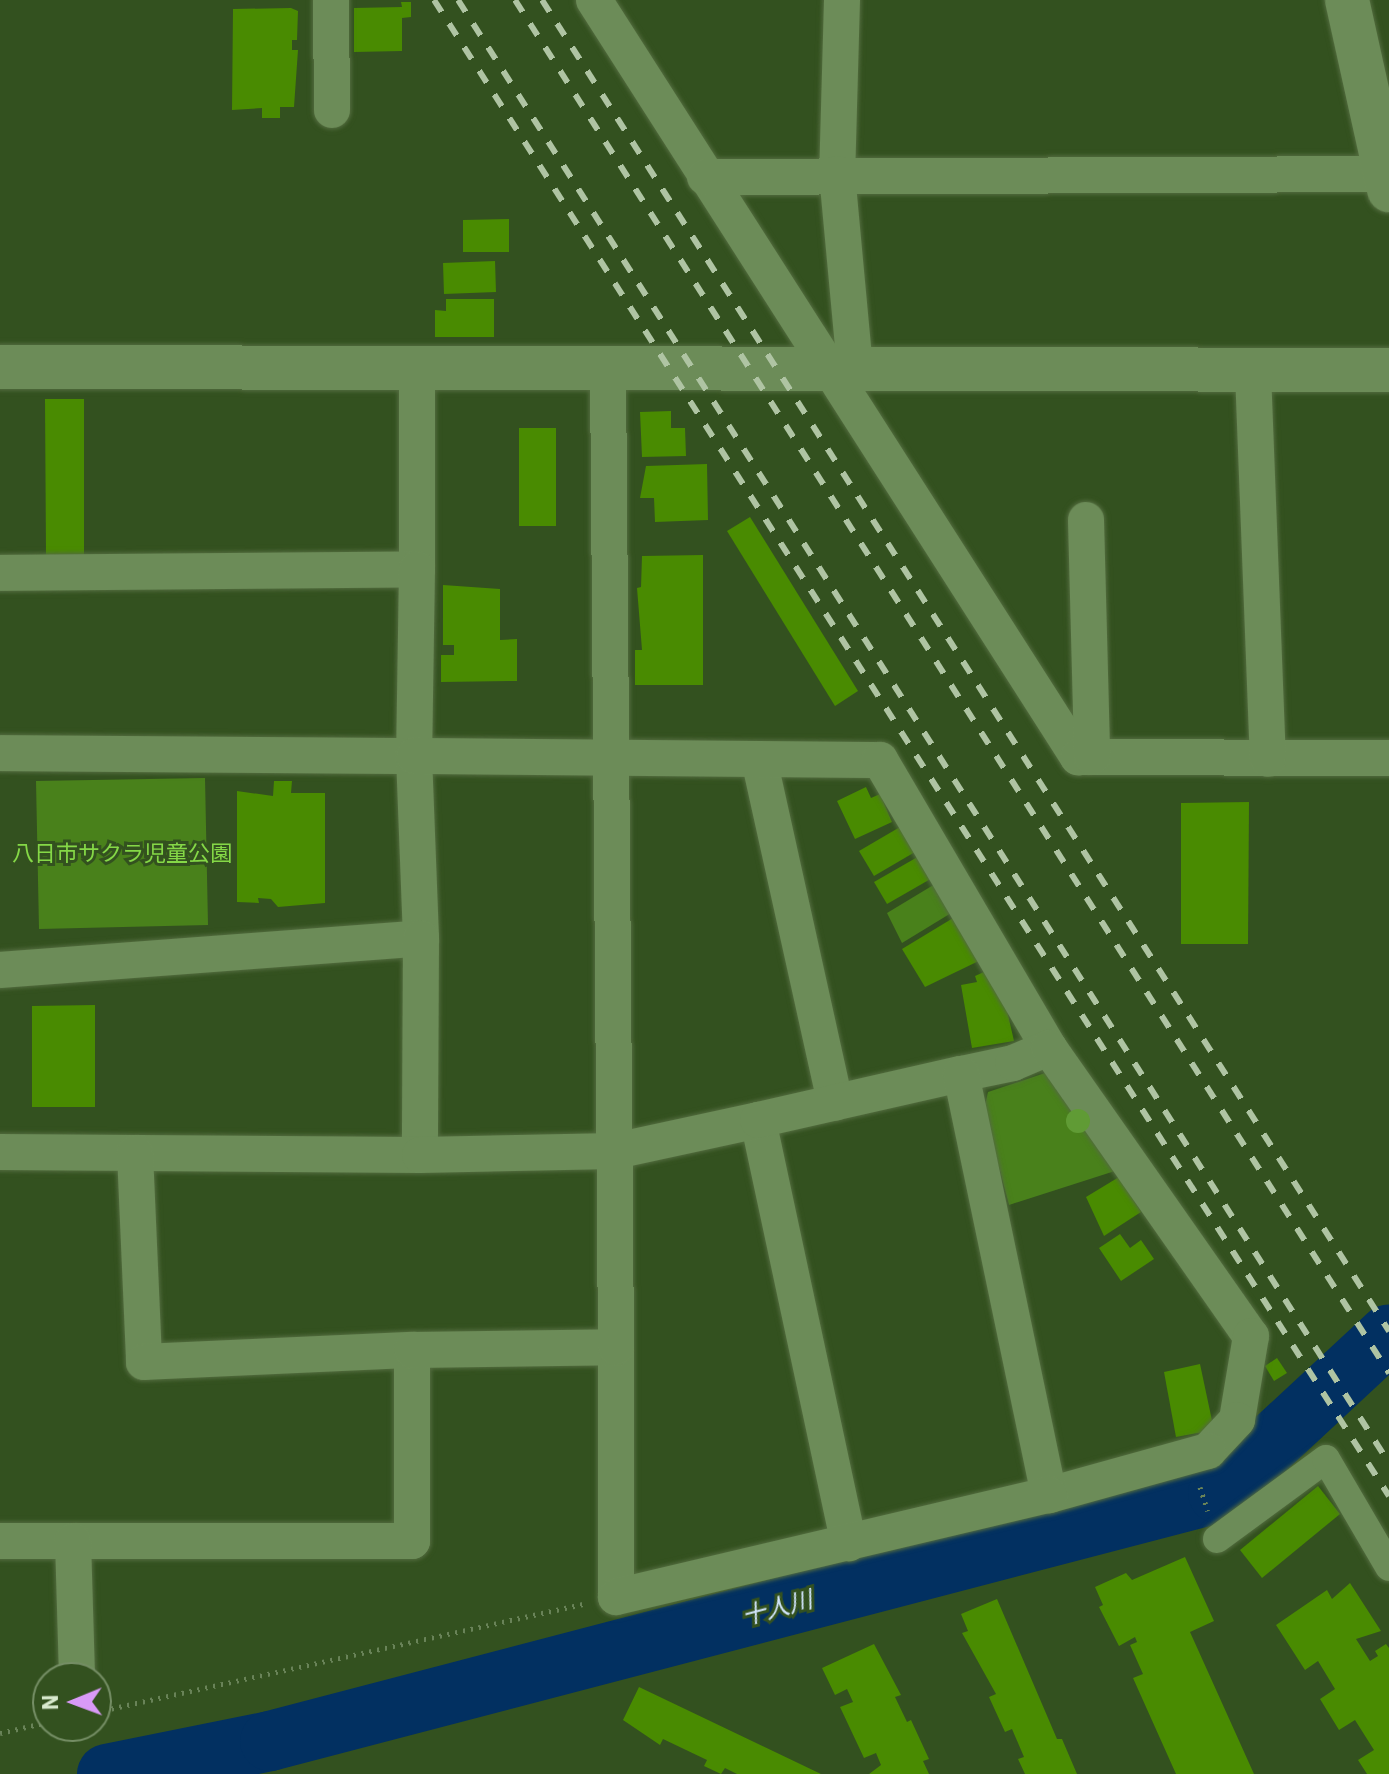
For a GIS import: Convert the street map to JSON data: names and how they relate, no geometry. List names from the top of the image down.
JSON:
{
  "water": ["十人川"],
  "parks": ["八日市サクラ児童公園"],
  "north": "left"
}
